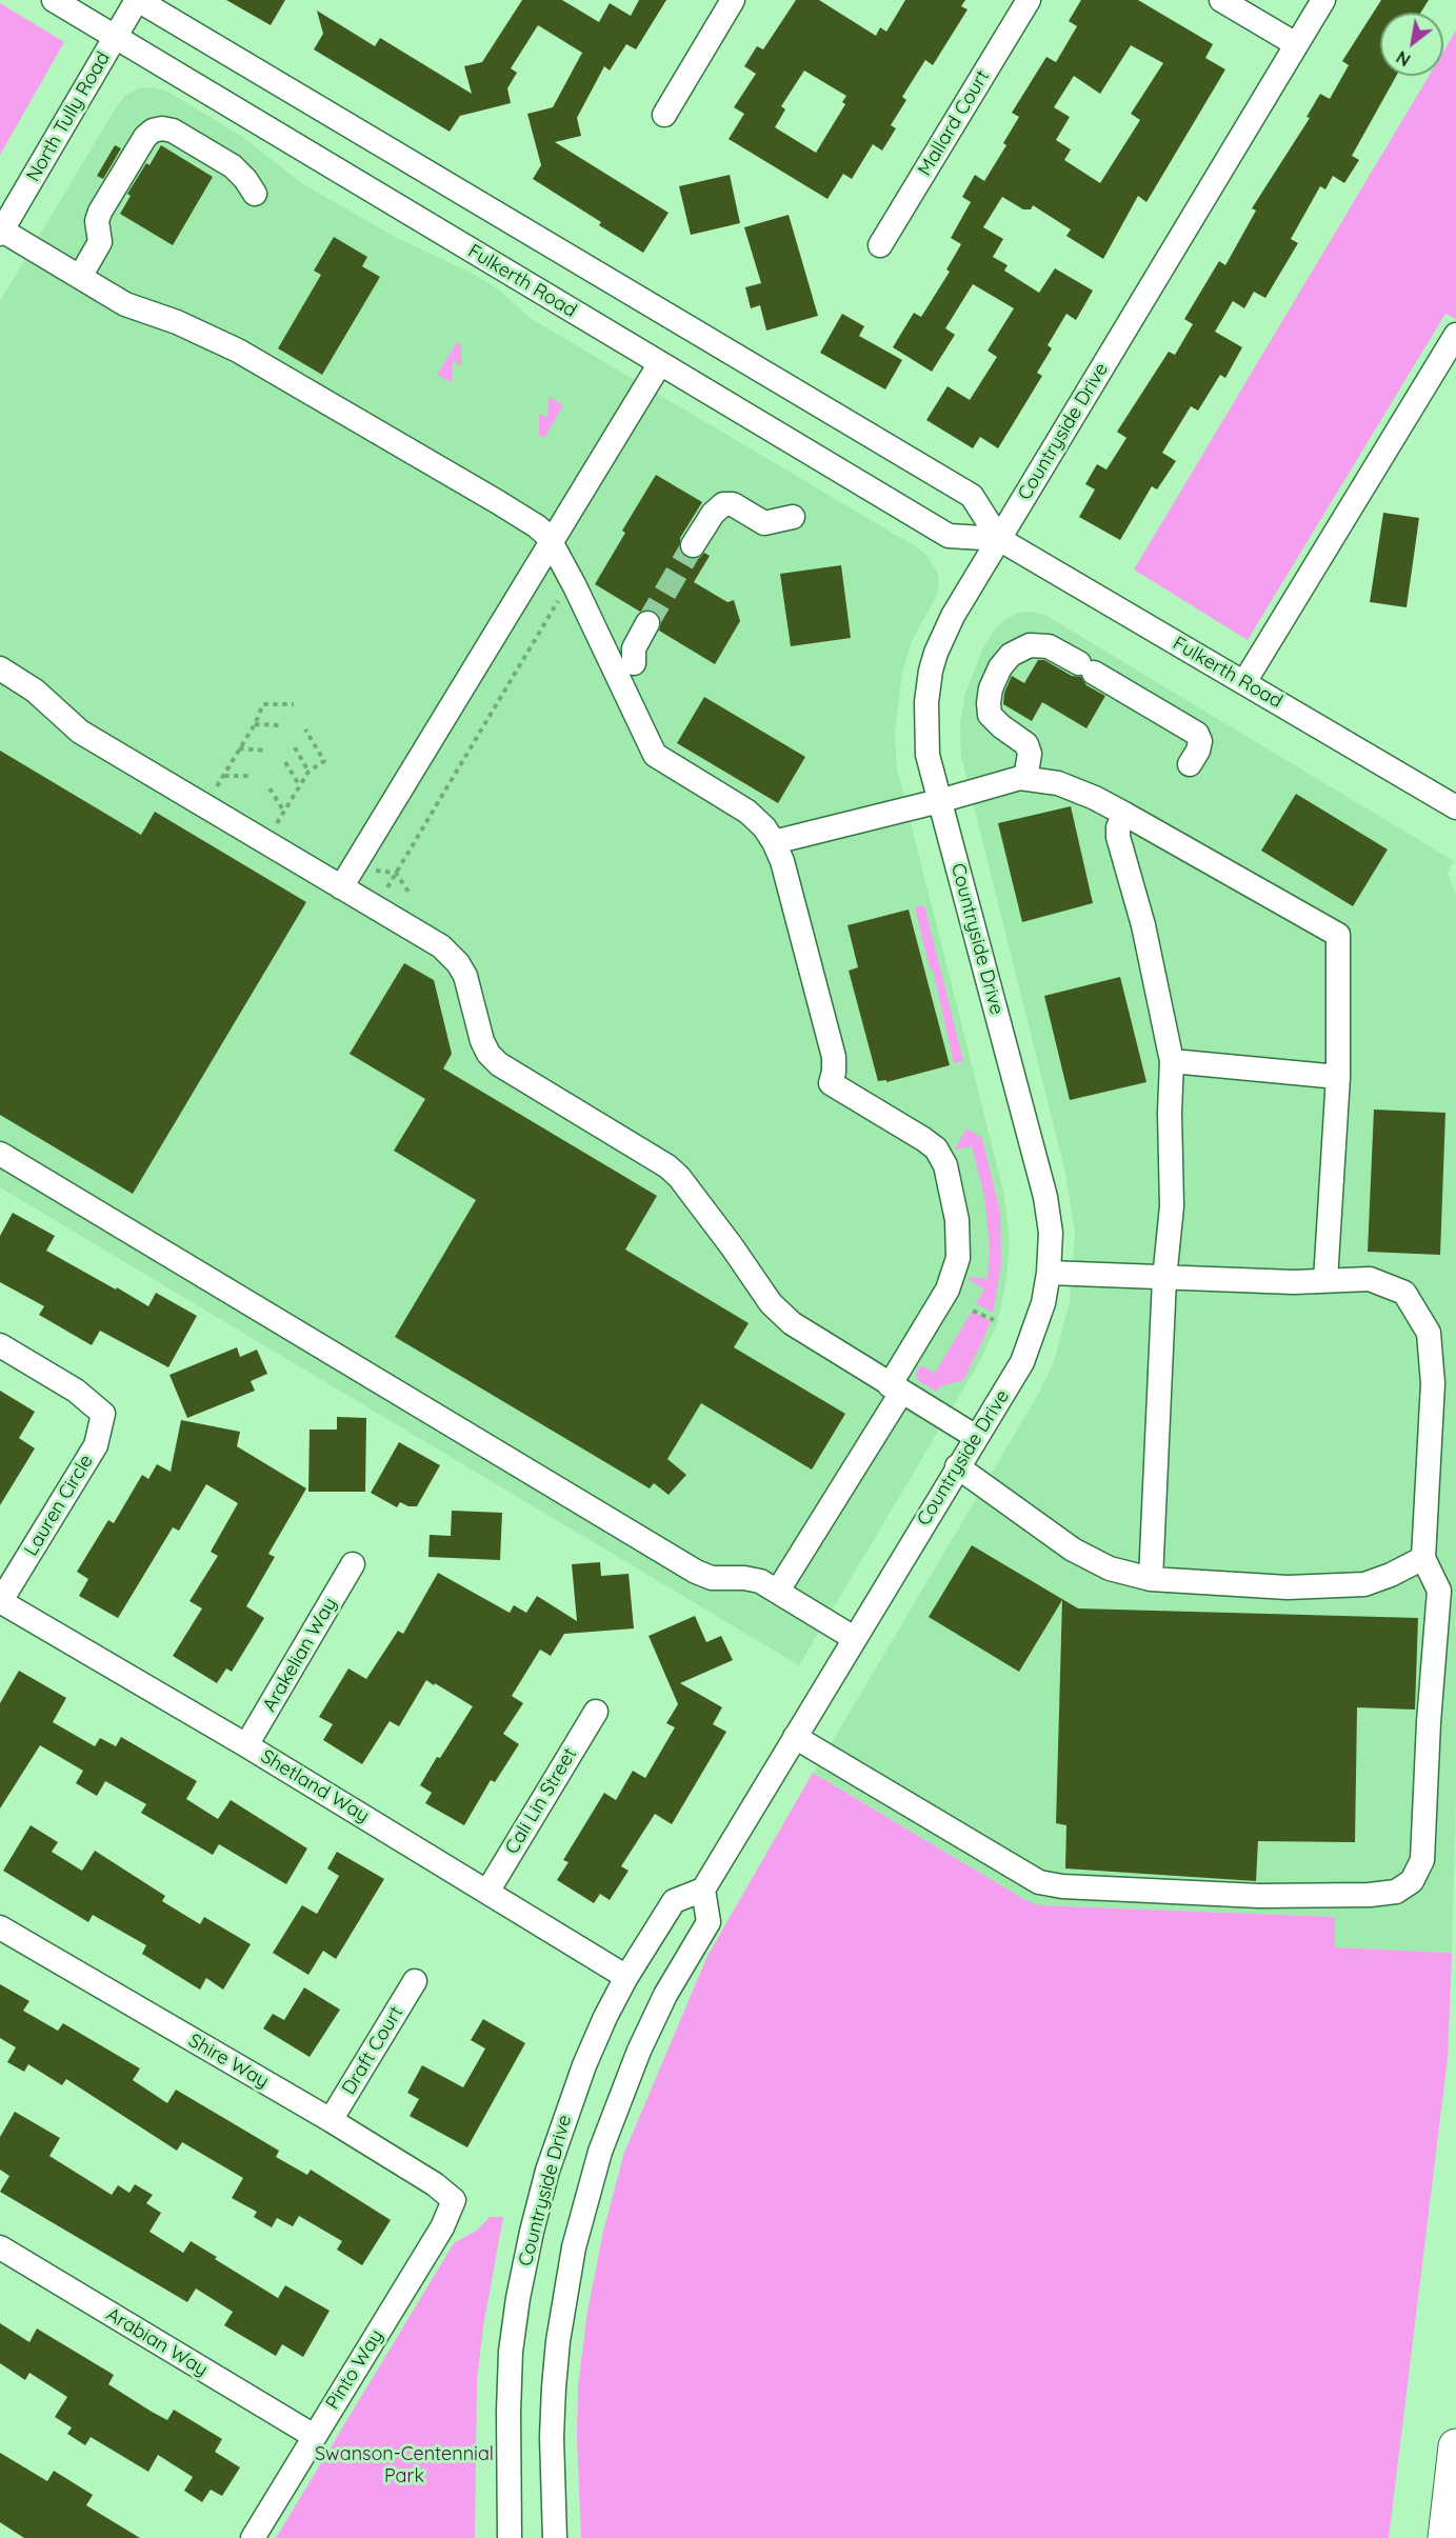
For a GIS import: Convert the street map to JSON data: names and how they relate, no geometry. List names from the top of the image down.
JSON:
{
  "streets": {
    "street": [
      "North Tully Road",
      "Mallard Court",
      "Fulkerth Road",
      "Countryside Drive",
      "Lauren Circle",
      "Arakelian Way",
      "Shetland Way",
      "Cali Lin Street",
      "Draft Court",
      "Shire Way",
      "Arabian Way",
      "Pinto Way"
    ]
  },
  "crossings": [
    ["North Tully Road", "Fulkerth Road"],
    ["Fulkerth Road", "Countryside Drive"],
    ["Countryside Drive", "Shetland Way"],
    ["Lauren Circle", "Shetland Way"],
    ["Arakelian Way", "Shetland Way"],
    ["Shetland Way", "Cali Lin Street"],
    ["Draft Court", "Shire Way"],
    ["Shire Way", "Pinto Way"],
    ["Arabian Way", "Pinto Way"]
  ],
  "parks": ["Swanson-Centennial Park"],
  "north": "bottom left"
}
